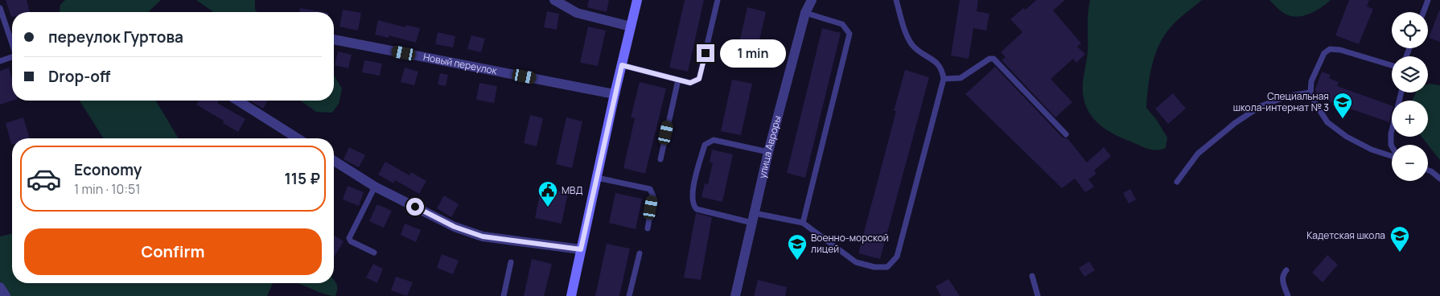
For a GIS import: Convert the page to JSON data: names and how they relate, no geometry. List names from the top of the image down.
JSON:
{
  "streets": {
    "street": ["Новый переулок", "улица Авроры"]
  },
  "places": {
    "school or university": ["Специальная школа-интернат № 3", "Кадетская школа", "Военно-морской лицей"],
    "public building": ["МВД"]
  },
  "page": {
    "map_buttons": ["+", "−"],
    "banner": ["переулок Гуртова", "Drop-off"],
    "bubble": "1 min",
    "list": [
      {
        "name": "Economy",
        "note": "1 min · 10:51",
        "value": "115 ₽"
      }
    ],
    "buttons": "Confirm"
  }
}
